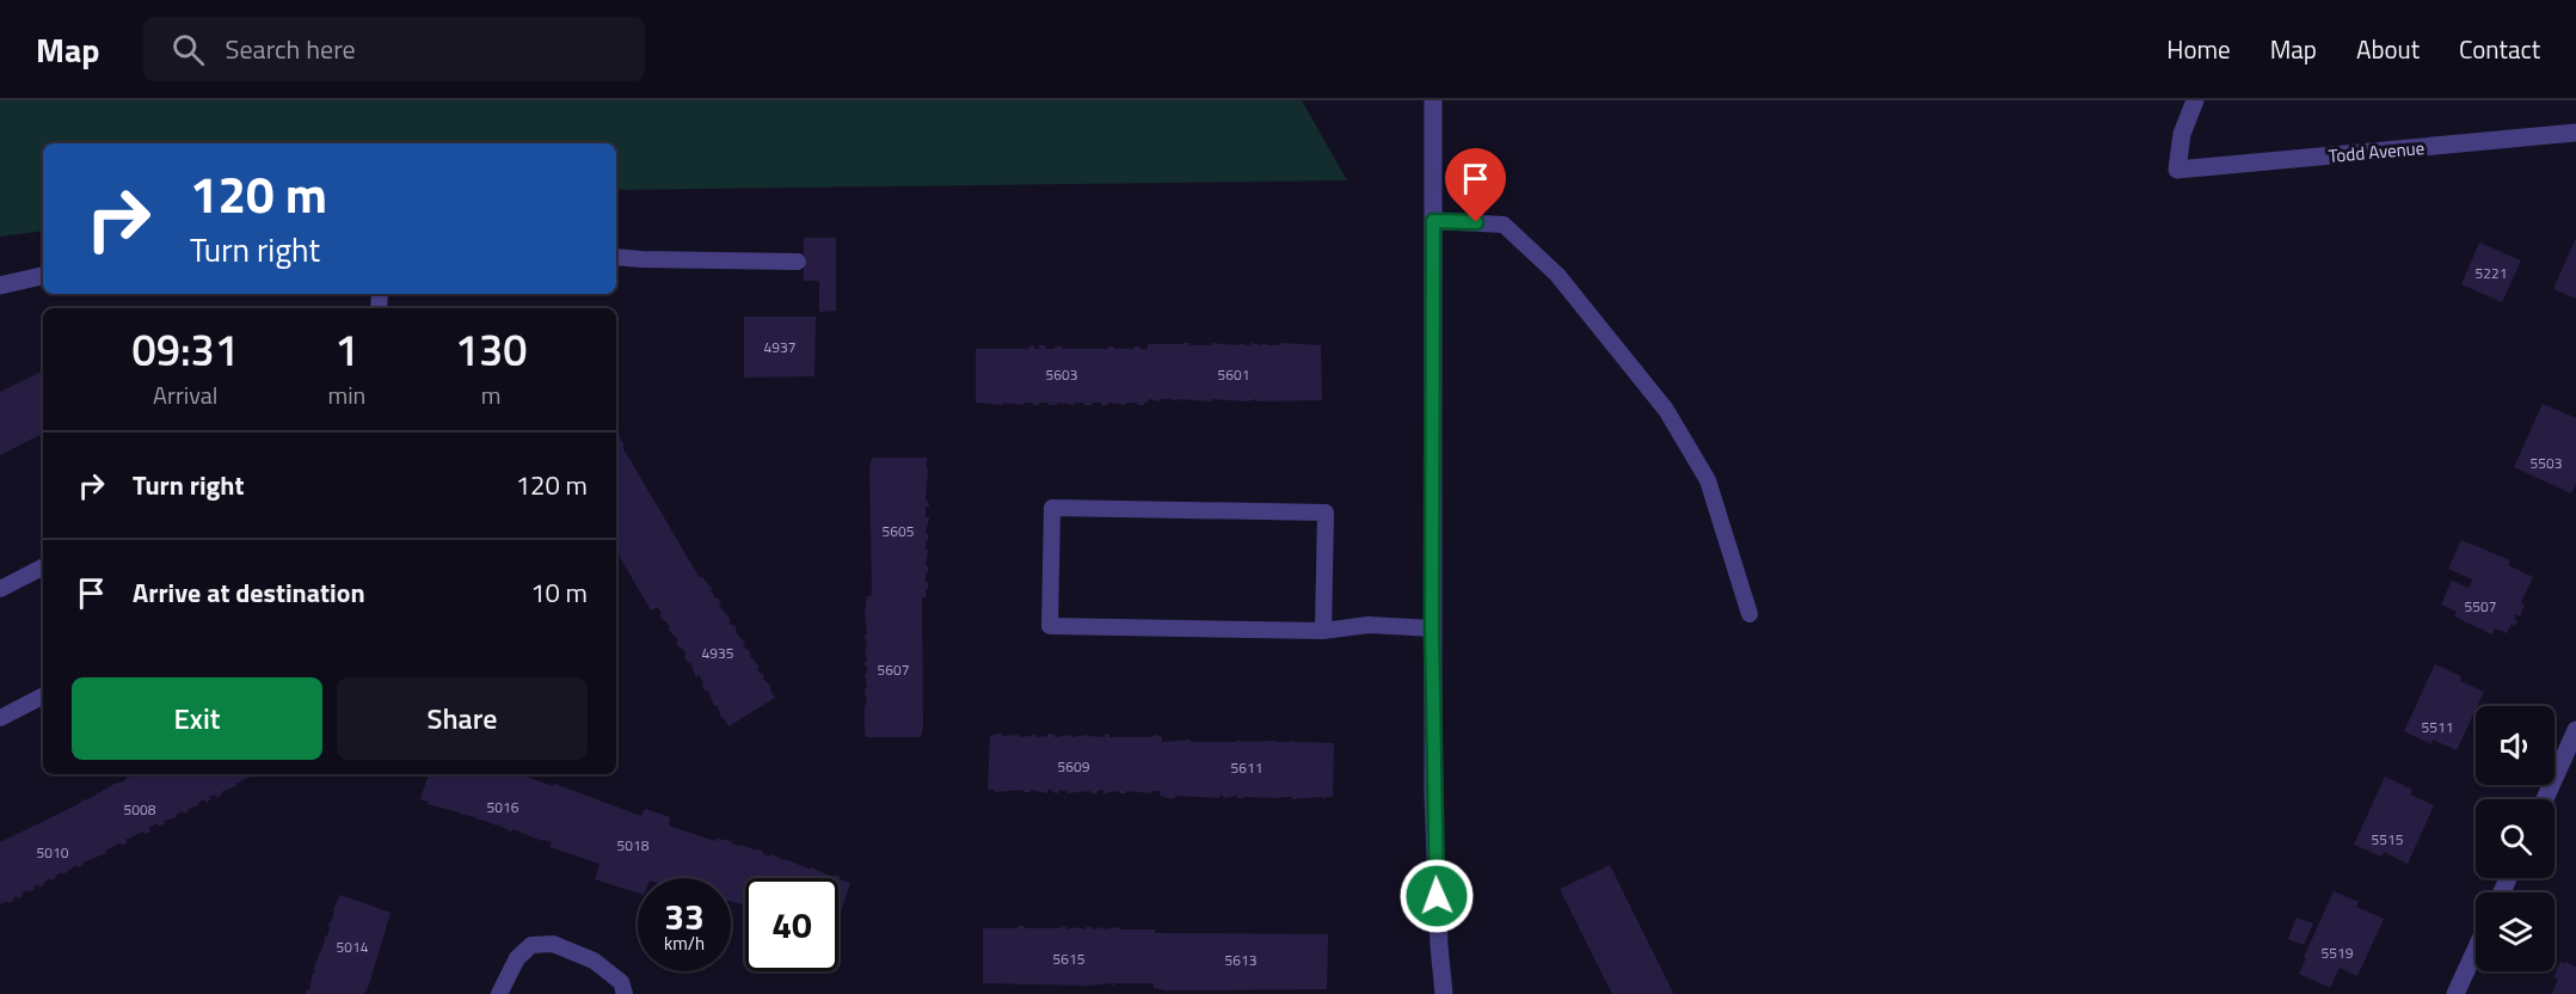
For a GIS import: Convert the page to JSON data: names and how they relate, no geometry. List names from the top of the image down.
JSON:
{
  "streets": {
    "street": ["Todd Avenue"]
  },
  "house_numbers": [
    "5221",
    "4937",
    "5603",
    "5601",
    "5503",
    "5605",
    "5507",
    "4935",
    "5607",
    "5511",
    "5609",
    "5611",
    "5016",
    "5008",
    "5515",
    "5018",
    "5010",
    "5014",
    "5519",
    "5615",
    "5613"
  ],
  "page": {
    "header": "Map",
    "search": "Search here",
    "nav": [
      "Home",
      "Map",
      "About",
      "Contact"
    ],
    "turn": ["120 m", "Turn right"],
    "eta": [
      "09:31",
      "Arrival",
      "1",
      "min",
      "130",
      "m"
    ],
    "list": [
      {
        "name": "Turn right",
        "value": "120 m"
      },
      {
        "name": "Arrive at destination",
        "value": "10 m"
      }
    ],
    "buttons": ["Exit", "Share"],
    "speed": "33 km/h",
    "limit": "40"
  }
}
